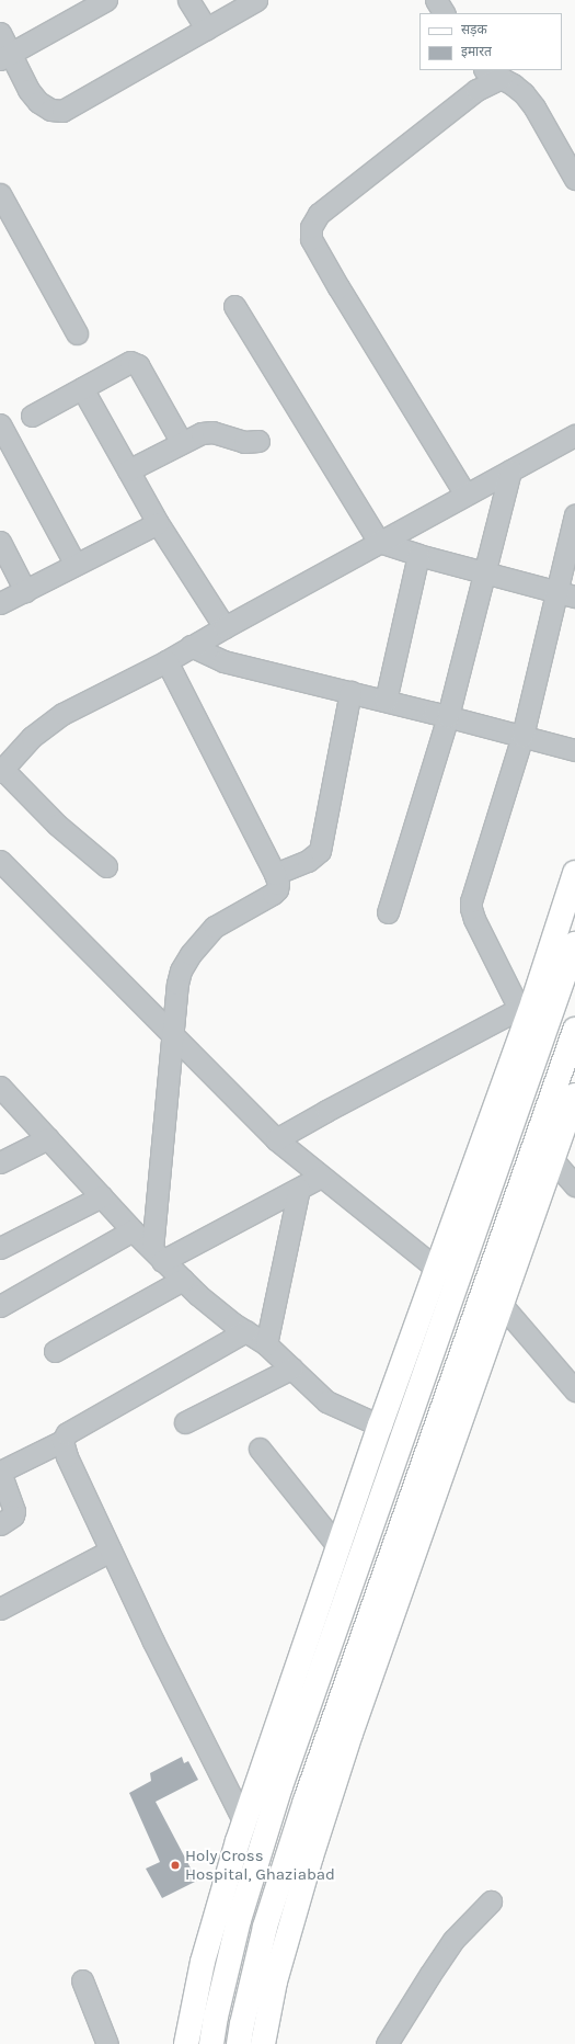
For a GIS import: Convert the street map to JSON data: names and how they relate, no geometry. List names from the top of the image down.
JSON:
{
  "places": ["Holy Cross Hospital, Ghaziabad"],
  "legend": ["सड़क", "इमारत"]
}
